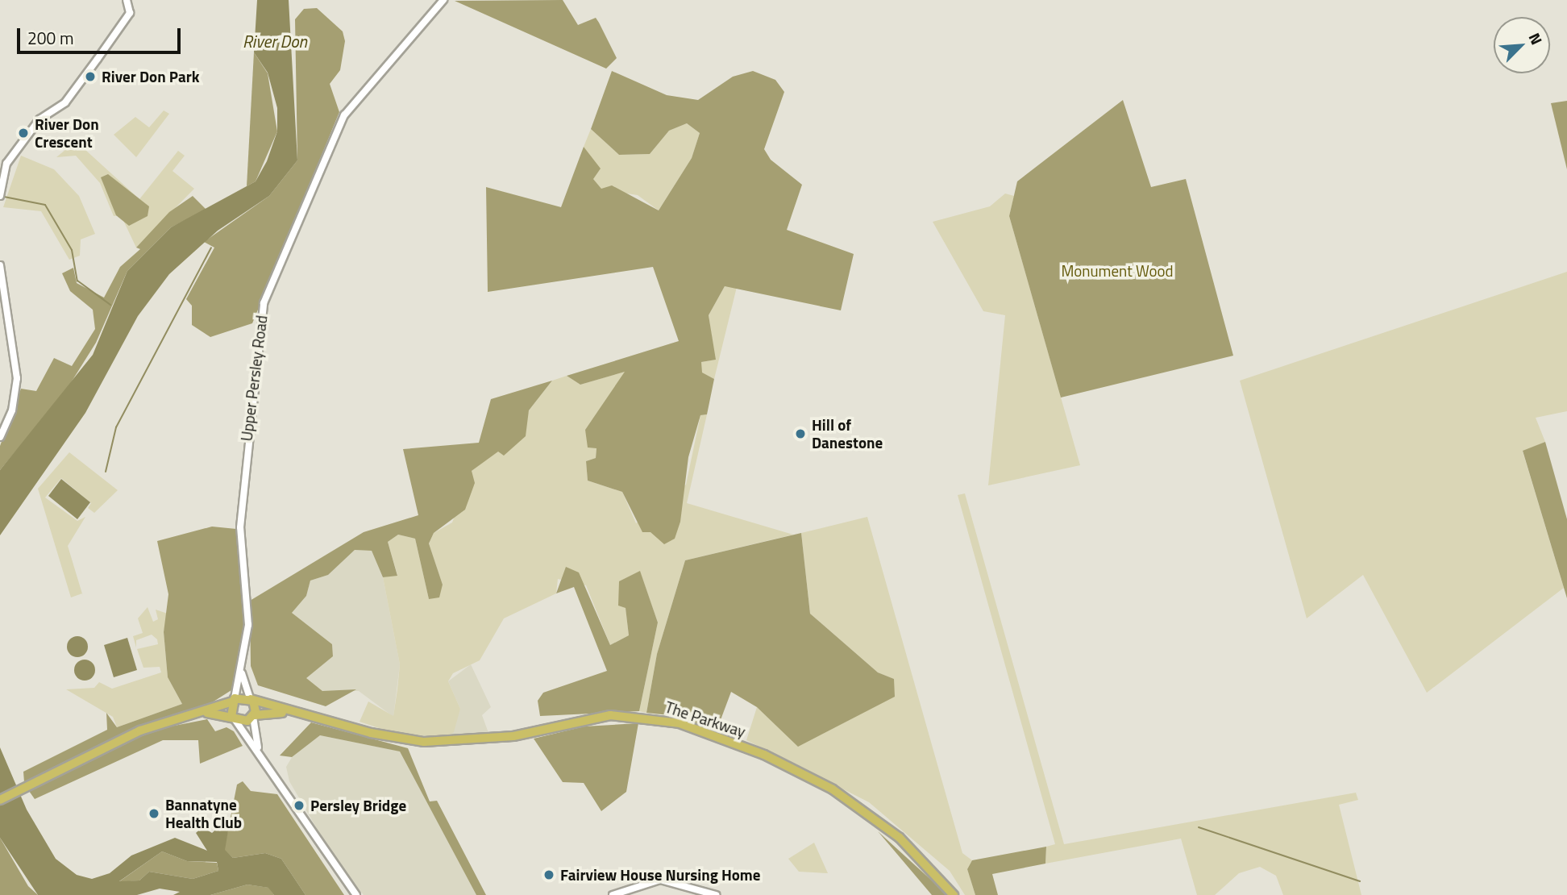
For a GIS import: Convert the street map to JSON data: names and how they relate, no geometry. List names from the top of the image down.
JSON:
{
  "streets": {
    "main road": ["The Parkway"],
    "street": ["Upper Persley Road"]
  },
  "water": ["River Don"],
  "parks": ["Monument Wood"],
  "places": [
    "River Don Park",
    "River Don Crescent",
    "Hill of Danestone",
    "Persley Bridge",
    "Bannatyne Health Club",
    "Fairview House Nursing Home"
  ],
  "scale_bar": "200 m",
  "north": "top right"
}
